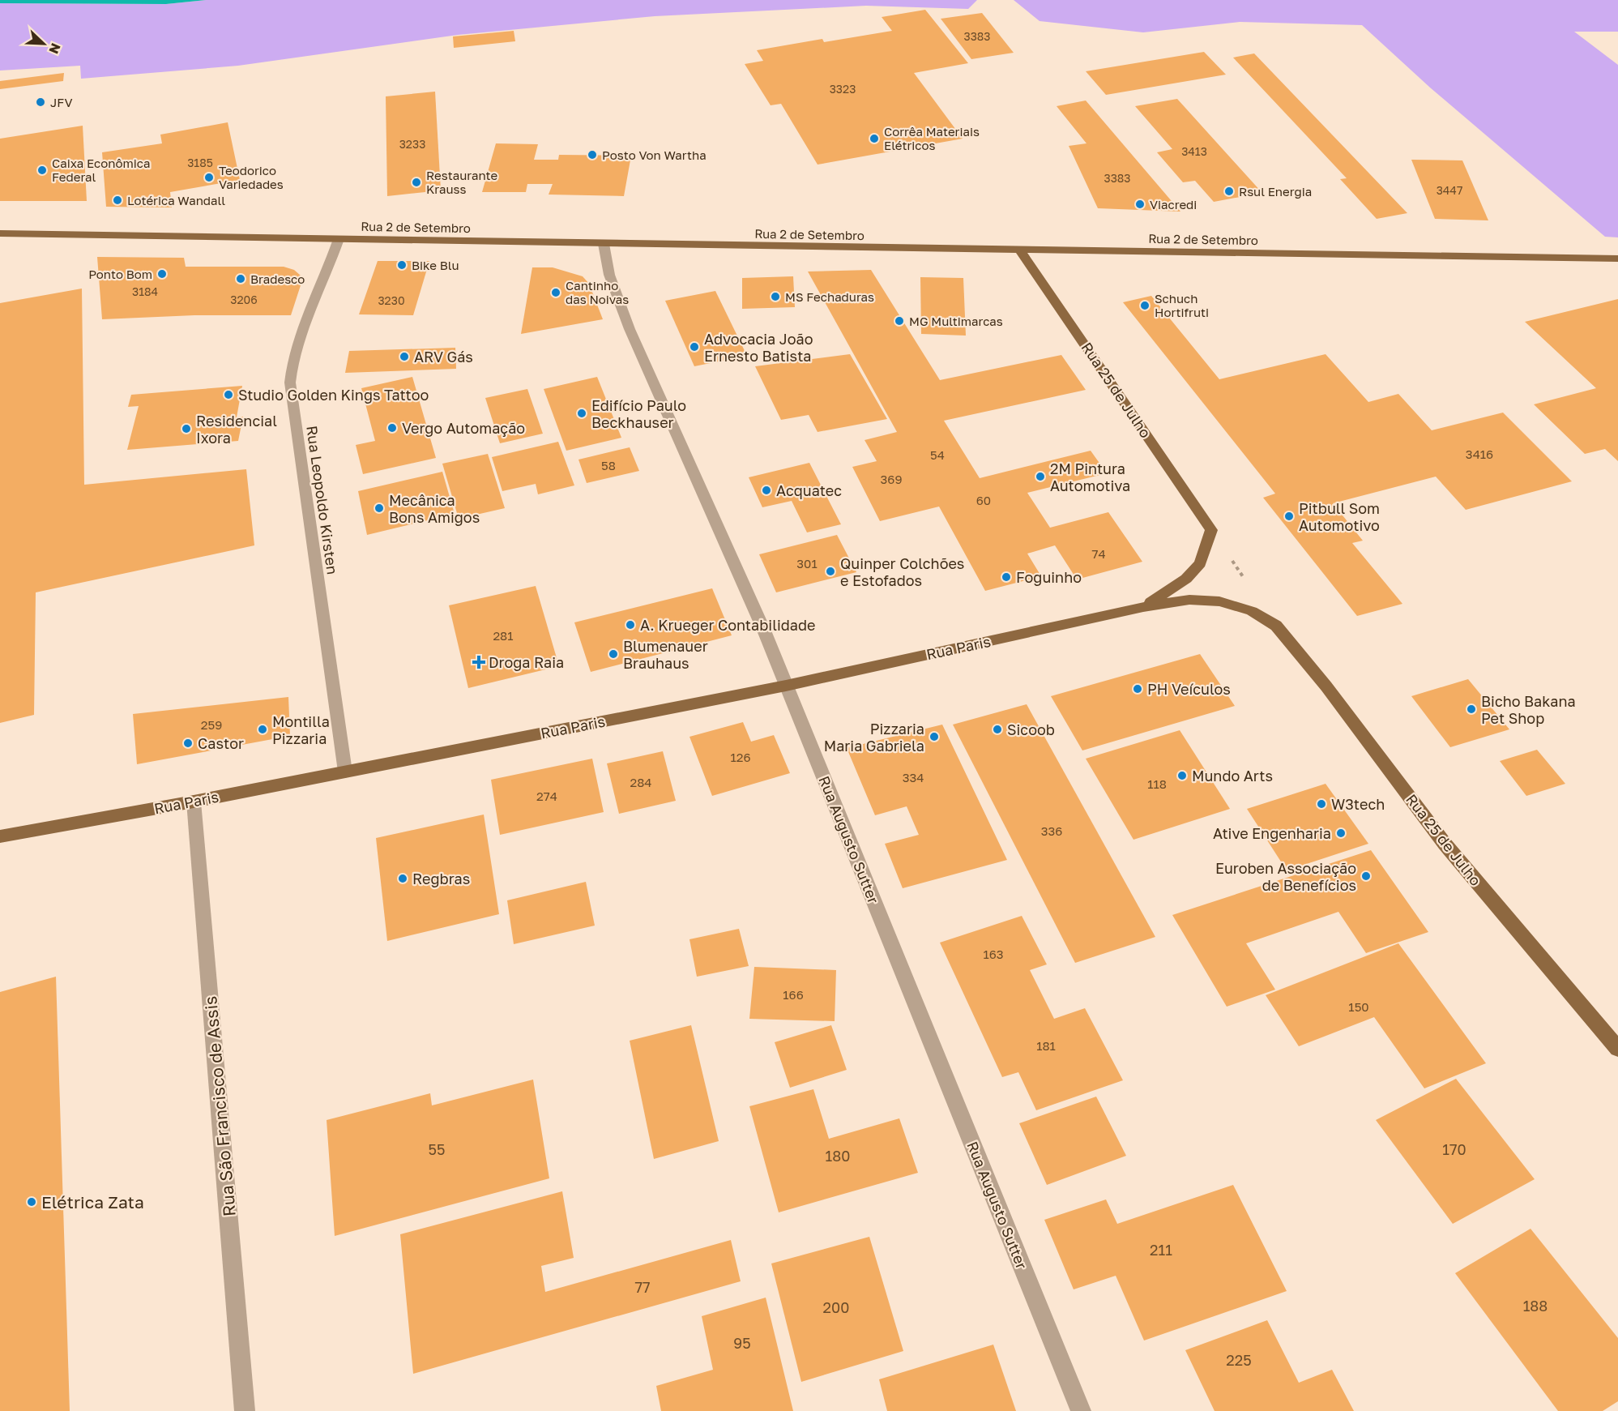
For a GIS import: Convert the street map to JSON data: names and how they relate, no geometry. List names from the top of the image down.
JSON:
{
  "streets": {
    "main road": ["Rua 2 de Setembro", "Rua 25 de Julho", "Rua Paris"],
    "street": ["Rua Leopoldo Kirsten", "Rua Augusto Sutter", "Rua São Francisco de Assis"]
  },
  "crossings": [
    ["Rua 2 de Setembro", "Rua 25 de Julho"],
    ["Rua 2 de Setembro", "Rua Leopoldo Kirsten"],
    ["Rua 2 de Setembro", "Rua Augusto Sutter"],
    ["Rua 25 de Julho", "Rua Paris"],
    ["Rua Leopoldo Kirsten", "Rua Paris"],
    ["Rua Paris", "Rua Augusto Sutter"],
    ["Rua Paris", "Rua São Francisco de Assis"]
  ],
  "places": {
    "other": [
      "JFV",
      "Corrêa Materiais Elétricos",
      "Posto Von Wartha",
      "Caixa Econômica Federal",
      "Teodorico Variedades",
      "Restaurante Krauss",
      "Rsul Energia",
      "Lotérica Wandall",
      "Viacredi",
      "Bike Blu",
      "Ponto Bom",
      "Bradesco",
      "Cantinho das Noivas",
      "MS Fechaduras",
      "Schuch Hortifruti",
      "MG Multimarcas",
      "Advocacia João Ernesto Batista",
      "ARV Gás",
      "Studio Golden Kings Tattoo",
      "Edifício Paulo Beckhauser",
      "Vergo Automação",
      "Residencial Ixora",
      "2M Pintura Automotiva",
      "Acquatec",
      "Mecânica Bons Amigos",
      "Pitbull Som Automotivo",
      "Quinper Colchões e Estofados",
      "Foguinho",
      "A. Krueger Contabilidade",
      "Blumenauer Brauhaus",
      "PH Veículos",
      "Bicho Bakana Pet Shop",
      "Montilla Pizzaria",
      "Sicoob",
      "Pizzaria Maria Gabriela",
      "Castor",
      "Mundo Arts",
      "W3tech",
      "Ative Engenharia",
      "Euroben Associação de Benefícios",
      "Regbras",
      "Elétrica Zata"
    ],
    "health": ["Droga Raia"]
  },
  "house_numbers": [
    "3383",
    "3323",
    "3233",
    "3413",
    "3185",
    "3383",
    "3447",
    "3184",
    "3206",
    "3230",
    "3416",
    "54",
    "58",
    "369",
    "60",
    "74",
    "301",
    "281",
    "259",
    "126",
    "334",
    "284",
    "118",
    "274",
    "336",
    "163",
    "166",
    "150",
    "181",
    "55",
    "170",
    "180",
    "211",
    "77",
    "188",
    "200",
    "95",
    "225"
  ],
  "north": "bottom right"
}
